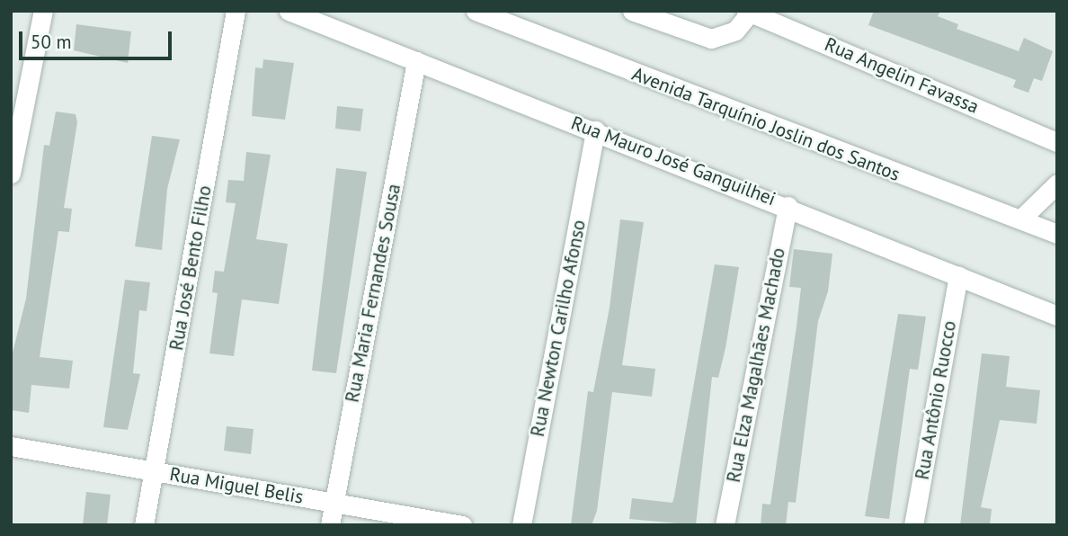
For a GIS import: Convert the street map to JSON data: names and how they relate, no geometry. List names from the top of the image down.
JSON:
{
  "streets": {
    "street": [
      "Rua Angelin Favassa",
      "Avenida Tarquínio Joslin dos Santos",
      "Rua Mauro José Ganguilhei",
      "Rua José Bento Filho",
      "Rua Maria Fernandes Sousa",
      "Rua Newton Carilho Afonso",
      "Rua Elza Magalhães Machado",
      "Rua Antônio Ruocco",
      "Rua Miguel Belis"
    ]
  },
  "crossings": [
    ["Rua Mauro José Ganguilhei", "Rua Maria Fernandes Sousa"],
    ["Rua Mauro José Ganguilhei", "Rua Newton Carilho Afonso"],
    ["Rua Mauro José Ganguilhei", "Rua Elza Magalhães Machado"],
    ["Rua Mauro José Ganguilhei", "Rua Antônio Ruocco"],
    ["Rua José Bento Filho", "Rua Miguel Belis"],
    ["Rua Maria Fernandes Sousa", "Rua Miguel Belis"]
  ],
  "scale_bar": "50 m"
}
